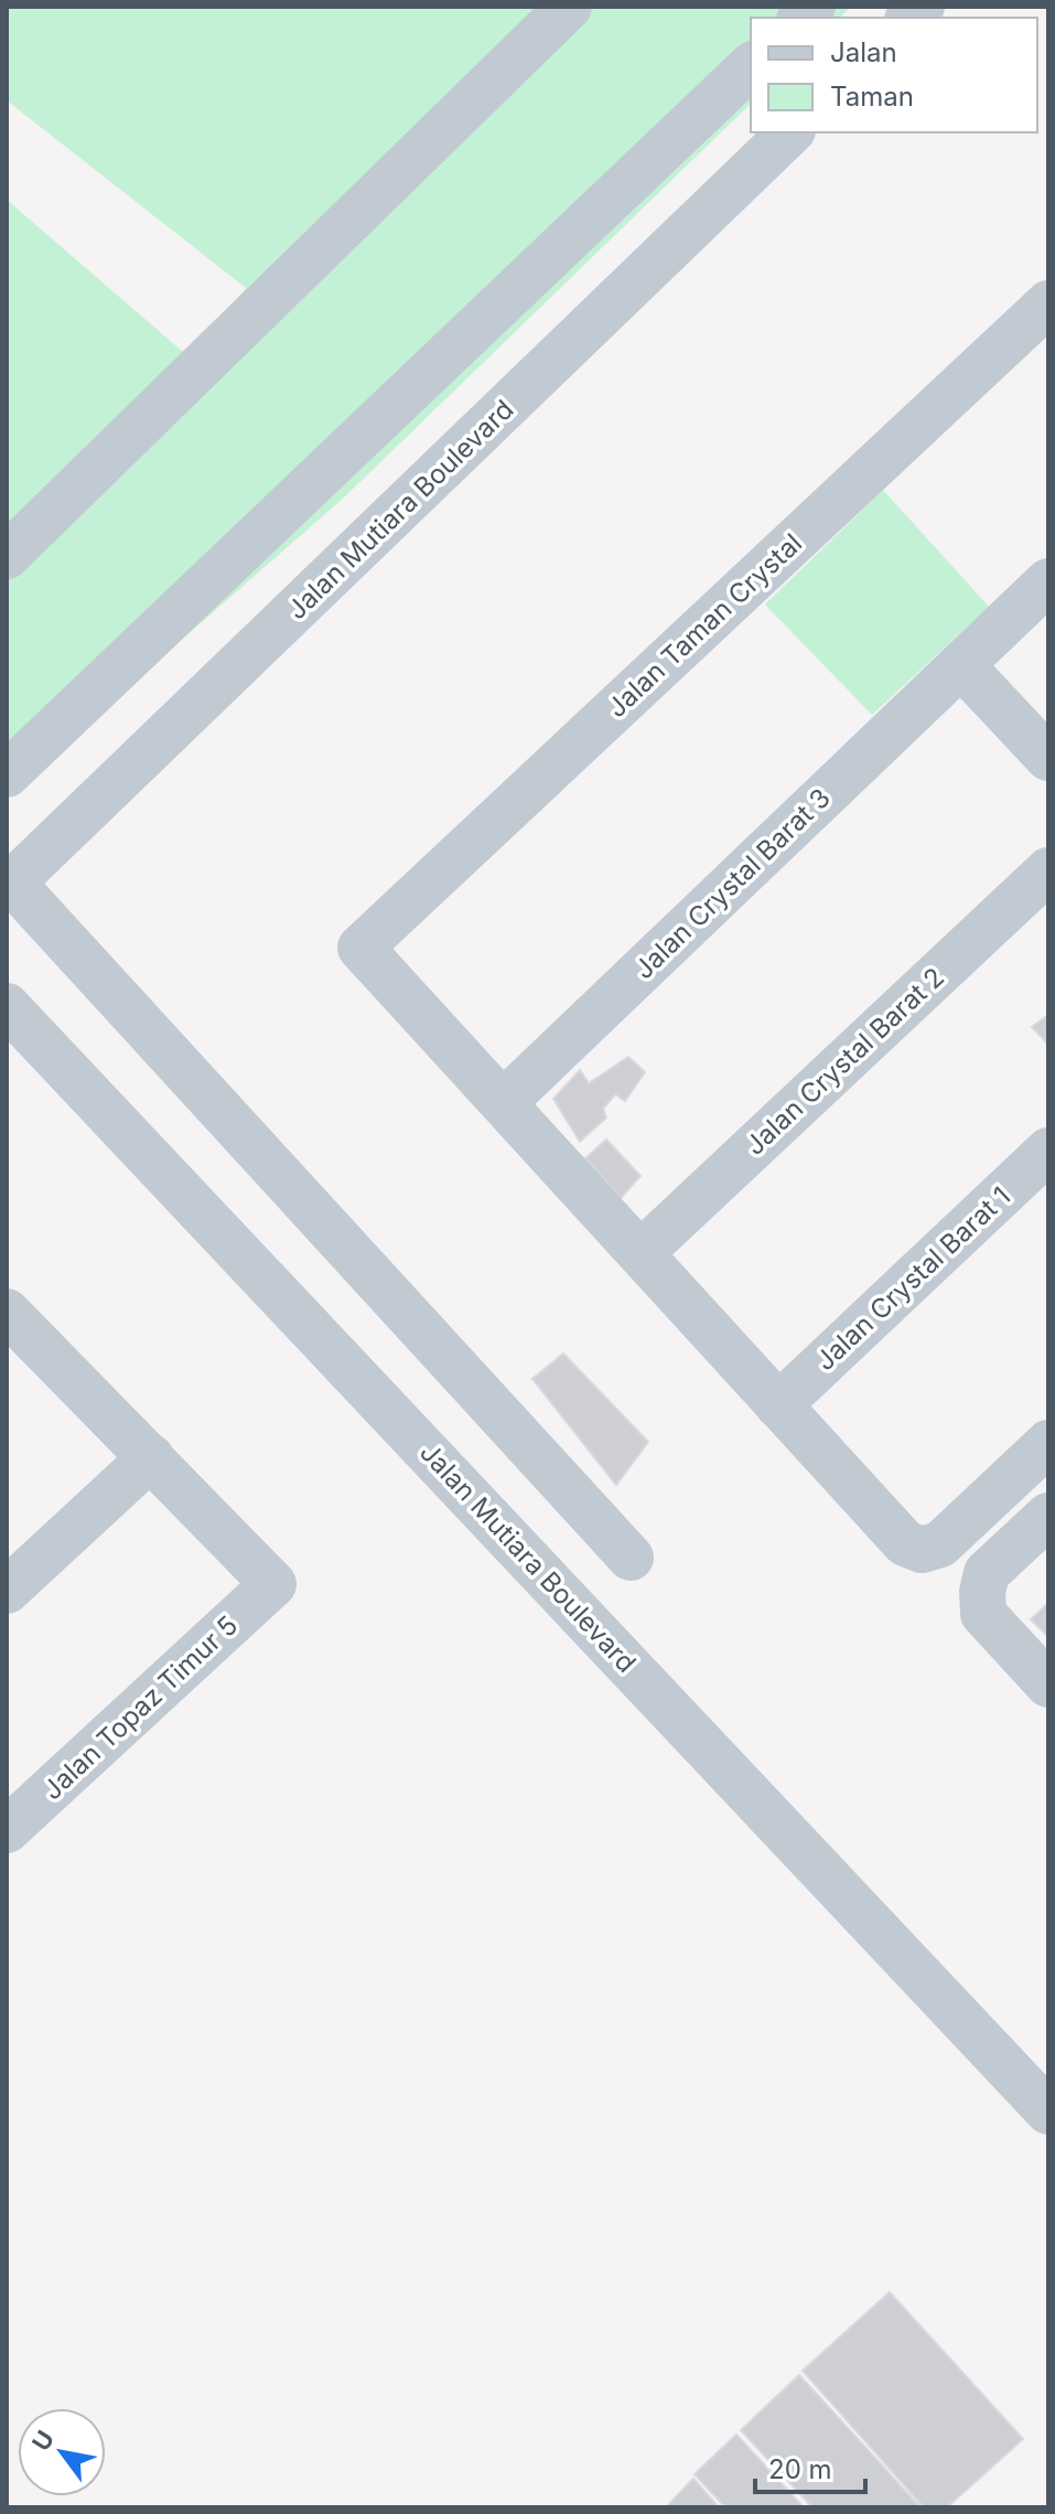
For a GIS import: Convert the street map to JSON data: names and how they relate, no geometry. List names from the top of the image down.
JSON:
{
  "streets": {
    "street": [
      "Jalan Mutiara Boulevard",
      "Jalan Taman Crystal",
      "Jalan Crystal Barat 3",
      "Jalan Crystal Barat 2",
      "Jalan Crystal Barat 1",
      "Jalan Topaz Timur 5"
    ]
  },
  "crossings": [
    ["Jalan Taman Crystal", "Jalan Crystal Barat 3"]
  ],
  "legend": ["Jalan", "Taman"],
  "scale_bar": "20 m",
  "north": "top left"
}
